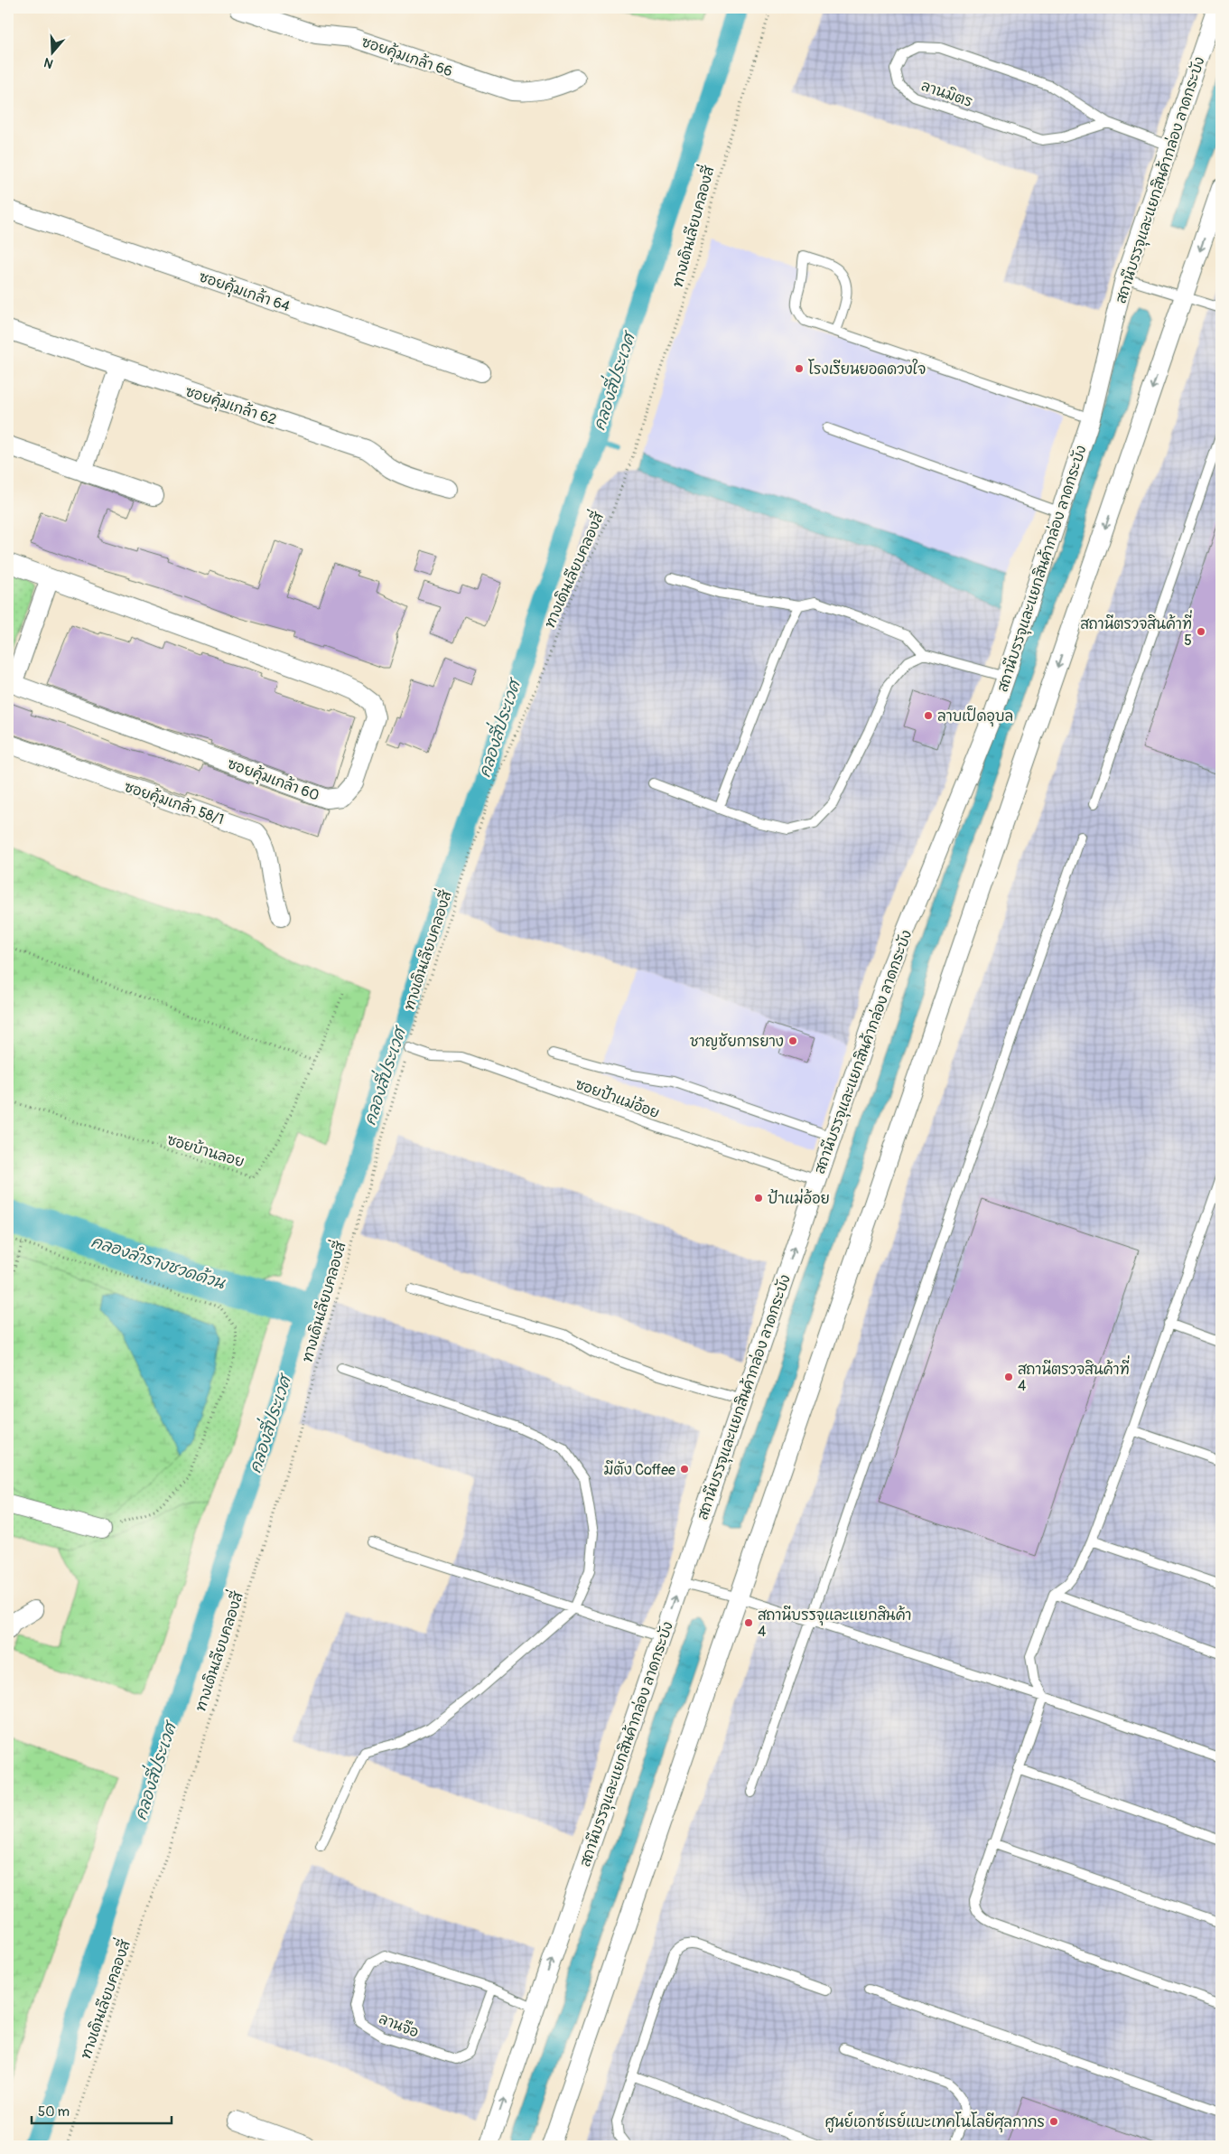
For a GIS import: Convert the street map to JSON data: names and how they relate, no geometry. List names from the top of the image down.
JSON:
{
  "streets": {
    "street": [
      "ซอยคุ้มเกล้า 66",
      "สถานีบรรจุและแยกสินค้ากล่อง ลาดกระบัง",
      "ซอยคุ้มเกล้า 64",
      "ซอยคุ้มเกล้า 62",
      "ซอยคุ้มเกล้า 60",
      "ซอยคุ้มเกล้า 58/1"
    ],
    "lane": ["ลานมิตร", "ซอยป้าแม่อ้อย", "ลานจือ"],
    "path": ["ทางเดินเลียบคลองสี่", "ซอยบ้านลอย"]
  },
  "crossings": [
    ["ลานมิตร", "สถานีบรรจุและแยกสินค้ากล่อง ลาดกระบัง"],
    ["สถานีบรรจุและแยกสินค้ากล่อง ลาดกระบัง", "ซอยป้าแม่อ้อย"],
    ["สถานีบรรจุและแยกสินค้ากล่อง ลาดกระบัง", "ลานจือ"],
    ["ทางเดินเลียบคลองสี่", "ซอยป้าแม่อ้อย"]
  ],
  "water": ["คลองสี่ประเวศ", "คลองลำรางชวดด้วน"],
  "places": [
    "โรงเรียนยอดดวงใจ",
    "สถานีตรวจสินค้าที่ 5",
    "ลาบเป็ดอุบล",
    "ชาญชัยการยาง",
    "ป้าแม่อ้อย",
    "สถานีตรวจสินค้าที่ 4",
    "มีตัง Coffee",
    "สถานีบรรจุและแยกสินค้า 4",
    "ศูนย์เอกซ์เรย์แบะเทคโนโลยีศุลกากร"
  ],
  "scale_bar": "50 m",
  "north": "bottom"
}
